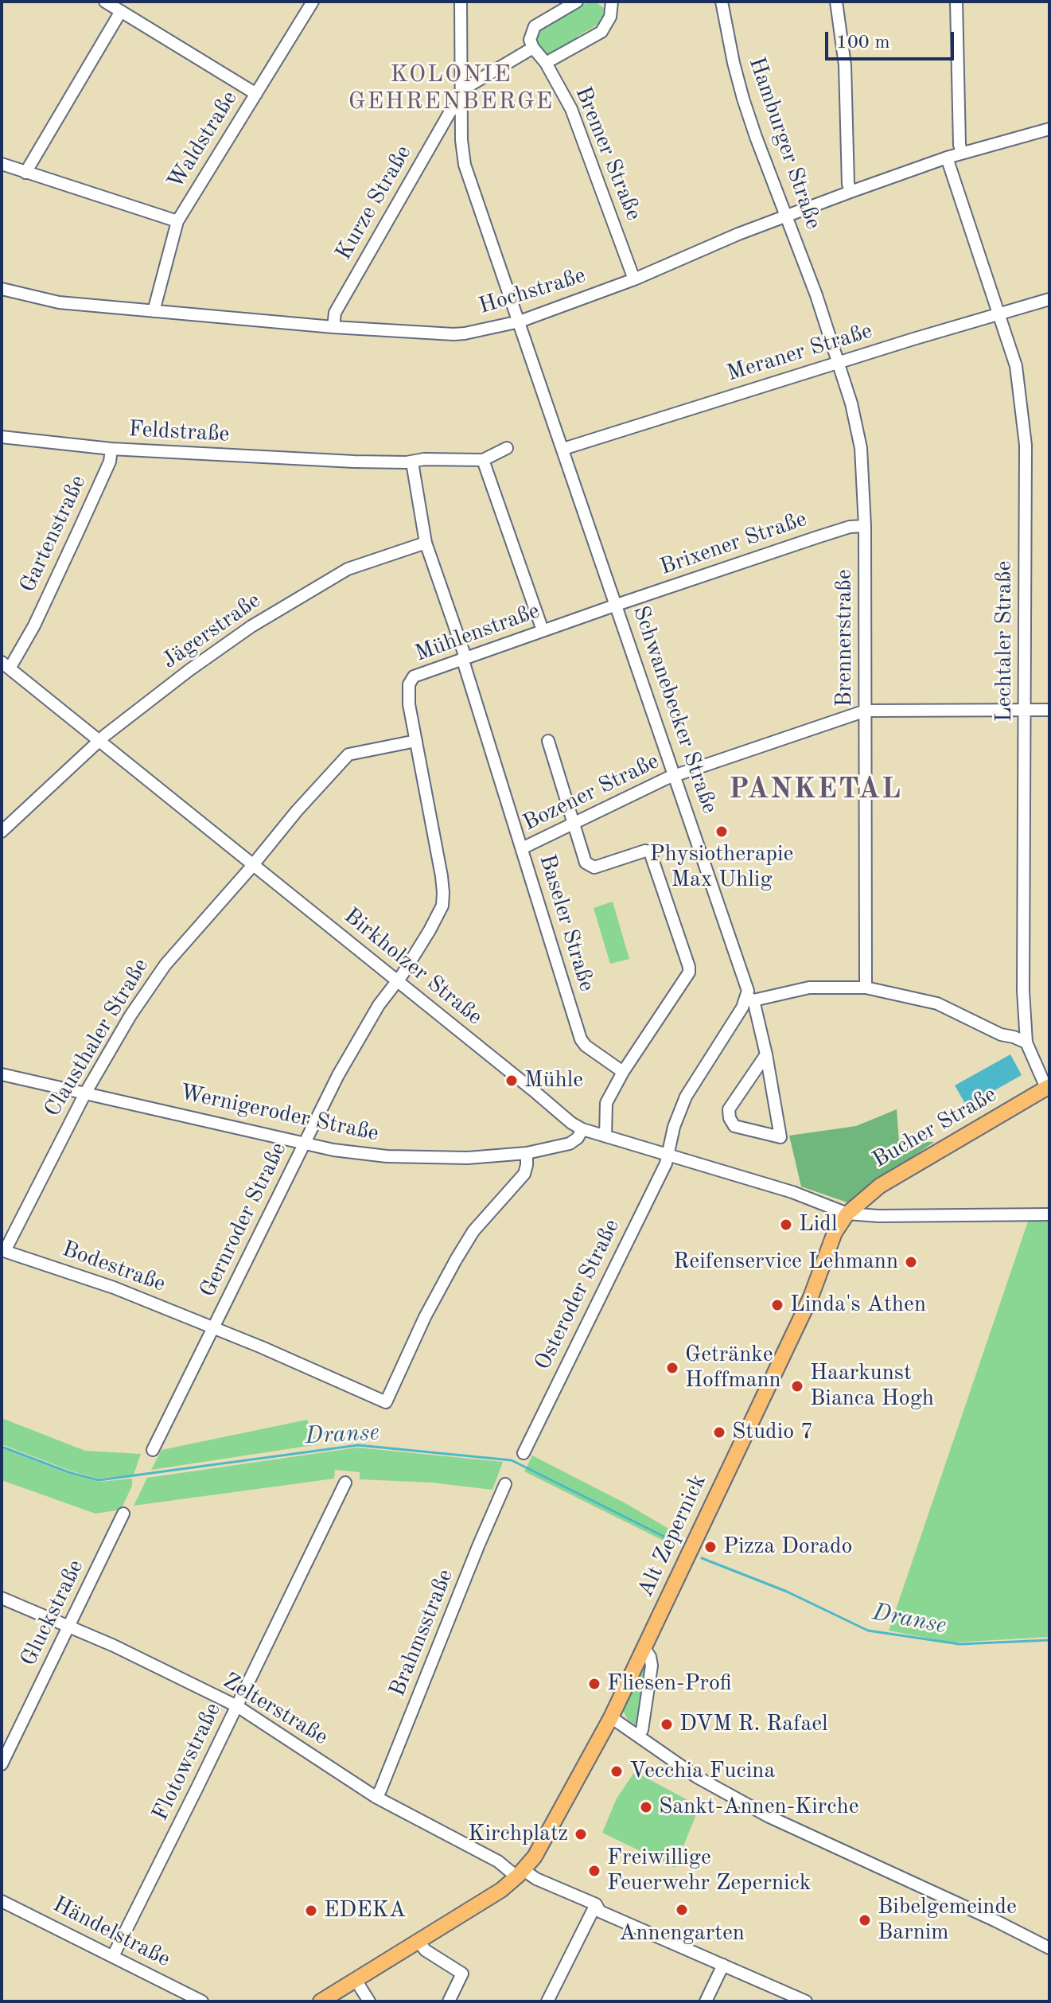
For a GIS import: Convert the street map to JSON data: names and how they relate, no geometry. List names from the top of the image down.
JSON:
{
  "streets": {
    "main road": ["Bucher Straße", "Alt Zepernick"],
    "street": [
      "Waldstraße",
      "Hamburger Straße",
      "Bremer Straße",
      "Kurze Straße",
      "Hochstraße",
      "Meraner Straße",
      "Feldstraße",
      "Gartenstraße",
      "Brixener Straße",
      "Jägerstraße",
      "Mühlenstraße",
      "Brennerstraße",
      "Lechtaler Straße",
      "Schwanebecker Straße",
      "Bozener Straße",
      "Baseler Straße",
      "Birkholzer Straße",
      "Clausthaler Straße",
      "Wernigeroder Straße",
      "Gernroder Straße",
      "Bodestraße",
      "Osteroder Straße",
      "Gluckstraße",
      "Brahmsstraße",
      "Zelterstraße",
      "Flotowstraße",
      "Händelstraße"
    ]
  },
  "crossings": [
    ["Waldstraße", "Hochstraße"],
    ["Hamburger Straße", "Hochstraße"],
    ["Hamburger Straße", "Brennerstraße"],
    ["Bremer Straße", "Hochstraße"],
    ["Kurze Straße", "Hochstraße"],
    ["Kurze Straße", "Schwanebecker Straße"],
    ["Hochstraße", "Lechtaler Straße"],
    ["Hochstraße", "Schwanebecker Straße"],
    ["Meraner Straße", "Brennerstraße"],
    ["Meraner Straße", "Lechtaler Straße"],
    ["Meraner Straße", "Schwanebecker Straße"],
    ["Feldstraße", "Gartenstraße"],
    ["Feldstraße", "Baseler Straße"],
    ["Gartenstraße", "Birkholzer Straße"],
    ["Brixener Straße", "Mühlenstraße"],
    ["Brixener Straße", "Brennerstraße"],
    ["Brixener Straße", "Schwanebecker Straße"],
    ["Jägerstraße", "Baseler Straße"],
    ["Jägerstraße", "Birkholzer Straße"],
    ["Mühlenstraße", "Schwanebecker Straße"],
    ["Mühlenstraße", "Baseler Straße"],
    ["Mühlenstraße", "Birkholzer Straße"],
    ["Mühlenstraße", "Gernroder Straße"],
    ["Brennerstraße", "Bozener Straße"],
    ["Lechtaler Straße", "Bozener Straße"],
    ["Schwanebecker Straße", "Bozener Straße"],
    ["Schwanebecker Straße", "Osteroder Straße"],
    ["Bozener Straße", "Baseler Straße"],
    ["Birkholzer Straße", "Clausthaler Straße"],
    ["Birkholzer Straße", "Wernigeroder Straße"],
    ["Birkholzer Straße", "Bucher Straße"],
    ["Birkholzer Straße", "Gernroder Straße"],
    ["Birkholzer Straße", "Osteroder Straße"],
    ["Birkholzer Straße", "Alt Zepernick"],
    ["Clausthaler Straße", "Wernigeroder Straße"],
    ["Clausthaler Straße", "Bodestraße"],
    ["Wernigeroder Straße", "Gernroder Straße"],
    ["Wernigeroder Straße", "Bodestraße"],
    ["Bucher Straße", "Alt Zepernick"],
    ["Gernroder Straße", "Bodestraße"],
    ["Alt Zepernick", "Zelterstraße"],
    ["Gluckstraße", "Zelterstraße"],
    ["Brahmsstraße", "Zelterstraße"],
    ["Zelterstraße", "Flotowstraße"],
    ["Flotowstraße", "Händelstraße"]
  ],
  "districts": ["KOLONIE GEHRENBERGE", "PANKETAL"],
  "water": ["Dranse"],
  "places": [
    "Physiotherapie Max Uhlig",
    "Mühle",
    "Lidl",
    "Reifenservice Lehmann",
    "Linda's Athen",
    "Getränke Hoffmann",
    "Haarkunst Bianca Hogh",
    "Studio 7",
    "Pizza Dorado",
    "Fliesen-Profi",
    "DVM R. Rafael",
    "Vecchia Fucina",
    "Sankt-Annen-Kirche",
    "Kirchplatz",
    "Freiwillige Feuerwehr Zepernick",
    "Annengarten",
    "EDEKA",
    "Bibelgemeinde Barnim"
  ],
  "scale_bar": "100 m"
}
